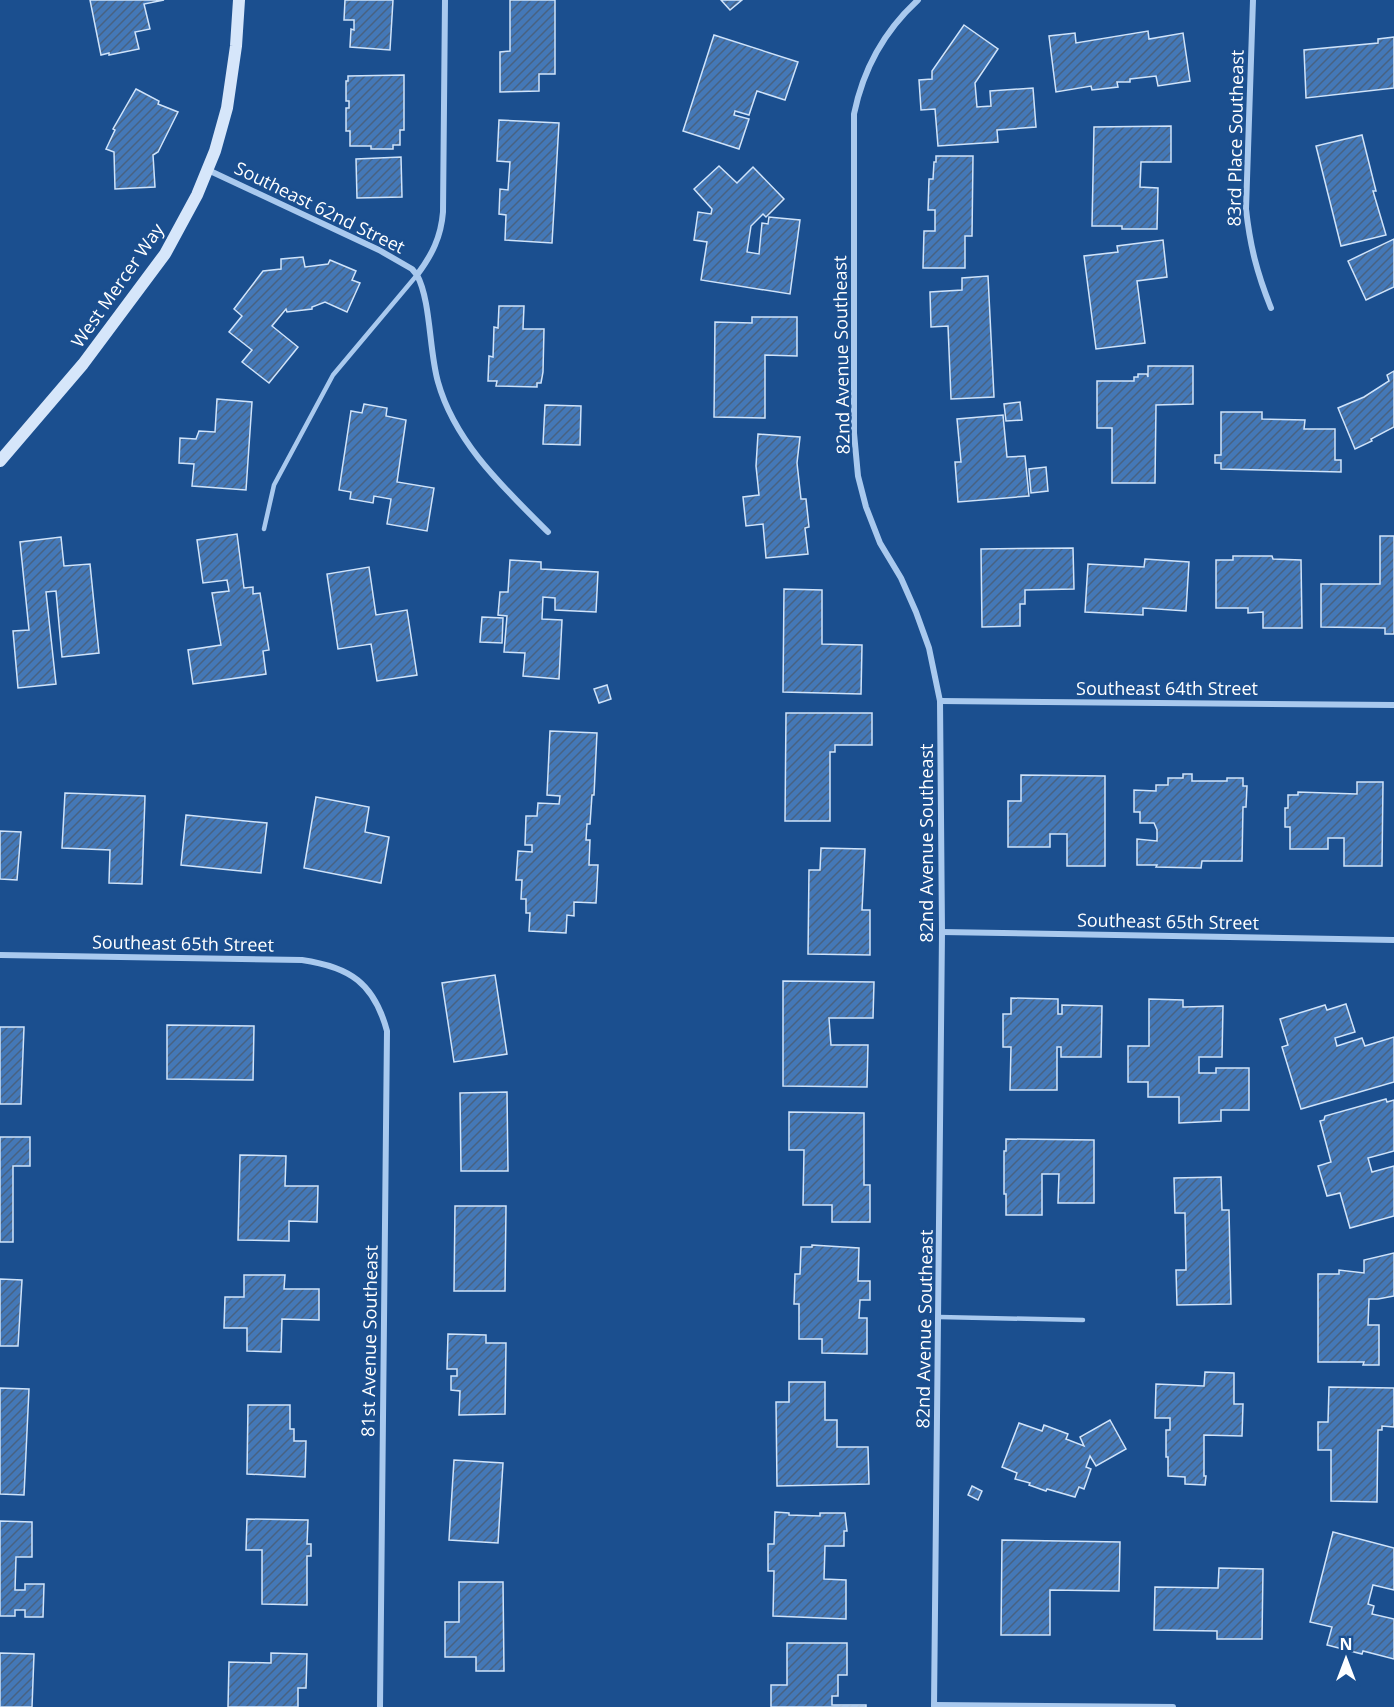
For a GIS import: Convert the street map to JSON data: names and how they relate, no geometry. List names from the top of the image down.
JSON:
{
  "streets": {
    "street": [
      "83rd Place Southeast",
      "Southeast 62nd Street",
      "West Mercer Way",
      "82nd Avenue Southeast",
      "Southeast 64th Street",
      "Southeast 65th Street",
      "81st Avenue Southeast"
    ]
  },
  "crossings": [
    ["Southeast 62nd Street", "West Mercer Way"],
    ["82nd Avenue Southeast", "Southeast 64th Street"],
    ["82nd Avenue Southeast", "Southeast 65th Street"],
    ["Southeast 65th Street", "81st Avenue Southeast"]
  ],
  "north": "top"
}
